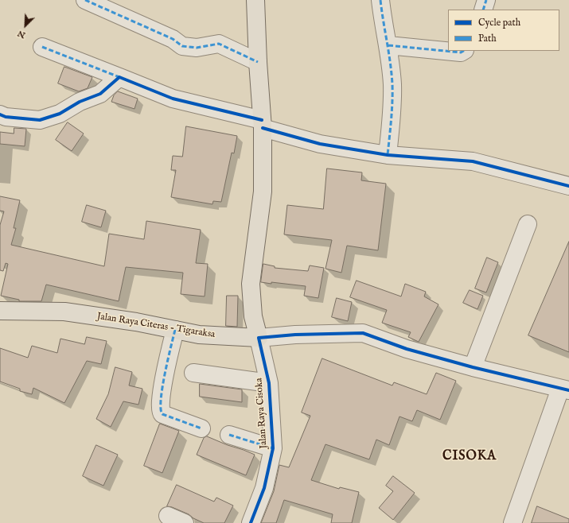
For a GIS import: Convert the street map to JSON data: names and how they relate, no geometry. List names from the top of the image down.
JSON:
{
  "streets": {
    "main road": ["Jalan Raya Citeras - Tigaraksa"],
    "street": ["Jalan Raya Cisoka"]
  },
  "crossings": [
    ["Jalan Raya Citeras - Tigaraksa", "Jalan Raya Cisoka"]
  ],
  "districts": ["CISOKA"],
  "legend": ["Cycle path", "Path"],
  "north": "bottom left"
}
